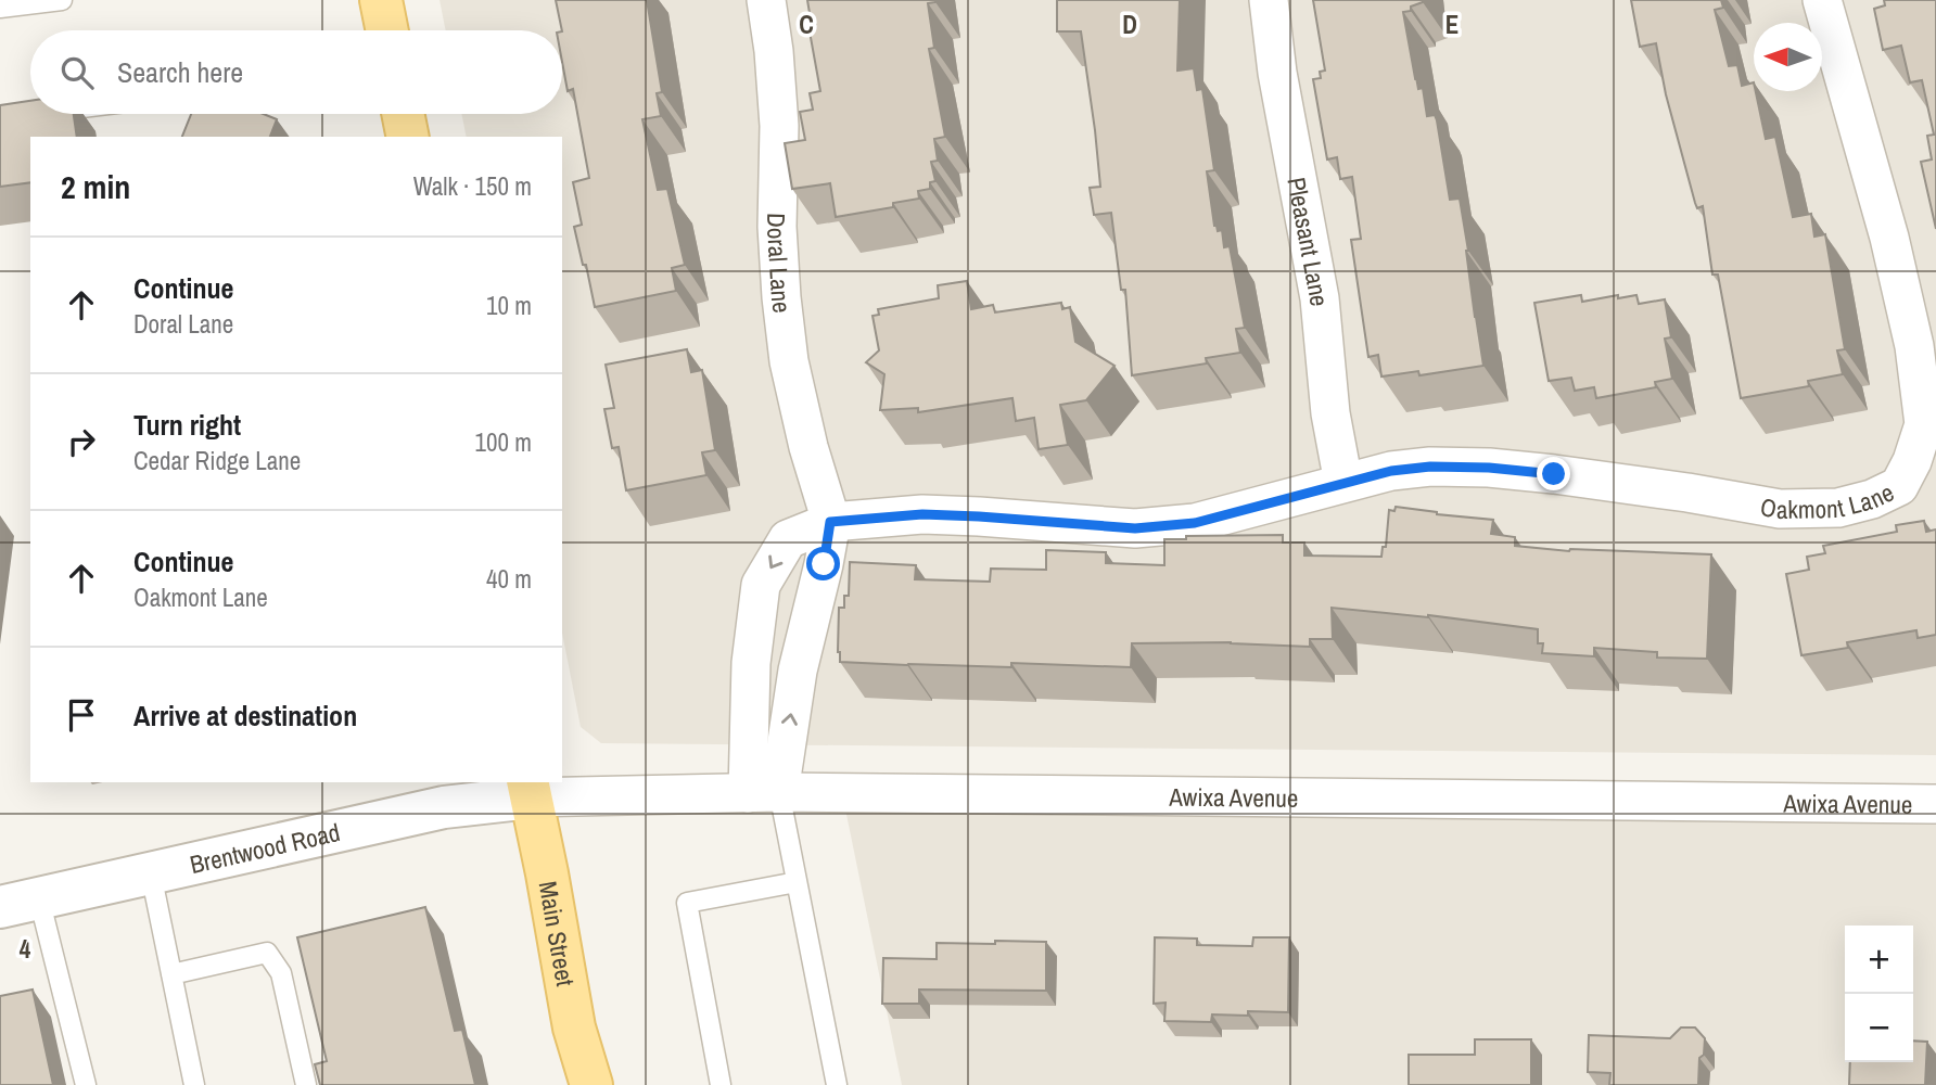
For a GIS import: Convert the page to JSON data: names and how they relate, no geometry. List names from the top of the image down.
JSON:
{
  "streets": {
    "main road": ["Main Street"],
    "street": [
      "Pleasant Lane",
      "Doral Lane",
      "Oakmont Lane",
      "Awixa Avenue",
      "Brentwood Road"
    ]
  },
  "crossings": [
    ["Pleasant Lane", "Oakmont Lane"],
    ["Doral Lane", "Oakmont Lane"],
    ["Doral Lane", "Awixa Avenue"],
    ["Awixa Avenue", "Brentwood Road"],
    ["Awixa Avenue", "Main Street"],
    ["Brentwood Road", "Main Street"]
  ],
  "north": "left",
  "page": {
    "search": "Search here",
    "heading": ["2 min", "Walk · 150 m"],
    "list": [
      ["Continue", "Doral Lane", "10 m"],
      ["Turn right", "Cedar Ridge Lane", "100 m"],
      ["Continue", "Oakmont Lane", "40 m"],
      "Arrive at destination"
    ],
    "map_buttons": ["+", "−"]
  },
  "grid": {
    "columns": ["C", "D", "E"],
    "rows": ["4"]
  }
}
